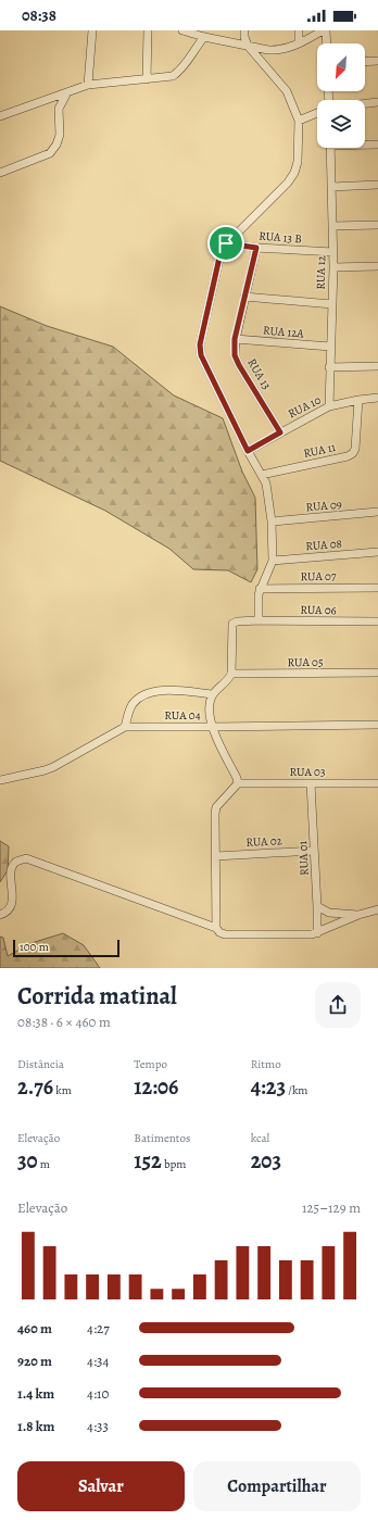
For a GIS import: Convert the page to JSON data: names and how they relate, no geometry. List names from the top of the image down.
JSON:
{
  "streets": {
    "street": [
      "RUA 13 B",
      "RUA 12",
      "RUA 12A",
      "RUA 13",
      "RUA 10",
      "RUA 11",
      "RUA 09",
      "RUA 08",
      "RUA 07",
      "RUA 06",
      "RUA 05",
      "RUA 04",
      "RUA 03",
      "RUA 02",
      "RUA 01"
    ]
  },
  "crossings": [
    ["RUA 13 B", "RUA 12"],
    ["RUA 13 B", "RUA 13"],
    ["RUA 12", "RUA 12A"],
    ["RUA 12", "RUA 10"],
    ["RUA 12A", "RUA 13"],
    ["RUA 13", "RUA 10"],
    ["RUA 10", "RUA 11"],
    ["RUA 06", "RUA 05"],
    ["RUA 03", "RUA 01"],
    ["RUA 02", "RUA 01"]
  ],
  "scale_bar": "100 m",
  "north": "bottom left",
  "page": {
    "status": "08:38",
    "scale": "100 m",
    "heading": ["Corrida matinal", "08:38 · 6 × 460 m"],
    "stats": [
      ["Distância", "2.76 km"],
      ["Tempo", "12:06"],
      ["Ritmo", "4:23 /km"],
      ["Elevação", "30 m"],
      ["Batimentos", "152 bpm"],
      ["kcal", "203"]
    ],
    "chart": ["Elevação", "125–129 m"],
    "list": [
      {
        "name": "460 m",
        "note": "4:27"
      },
      {
        "name": "920 m",
        "note": "4:34"
      },
      {
        "name": "1.4 km",
        "note": "4:10"
      },
      {
        "name": "1.8 km",
        "note": "4:33"
      }
    ],
    "buttons": ["Salvar", "Compartilhar"]
  }
}
